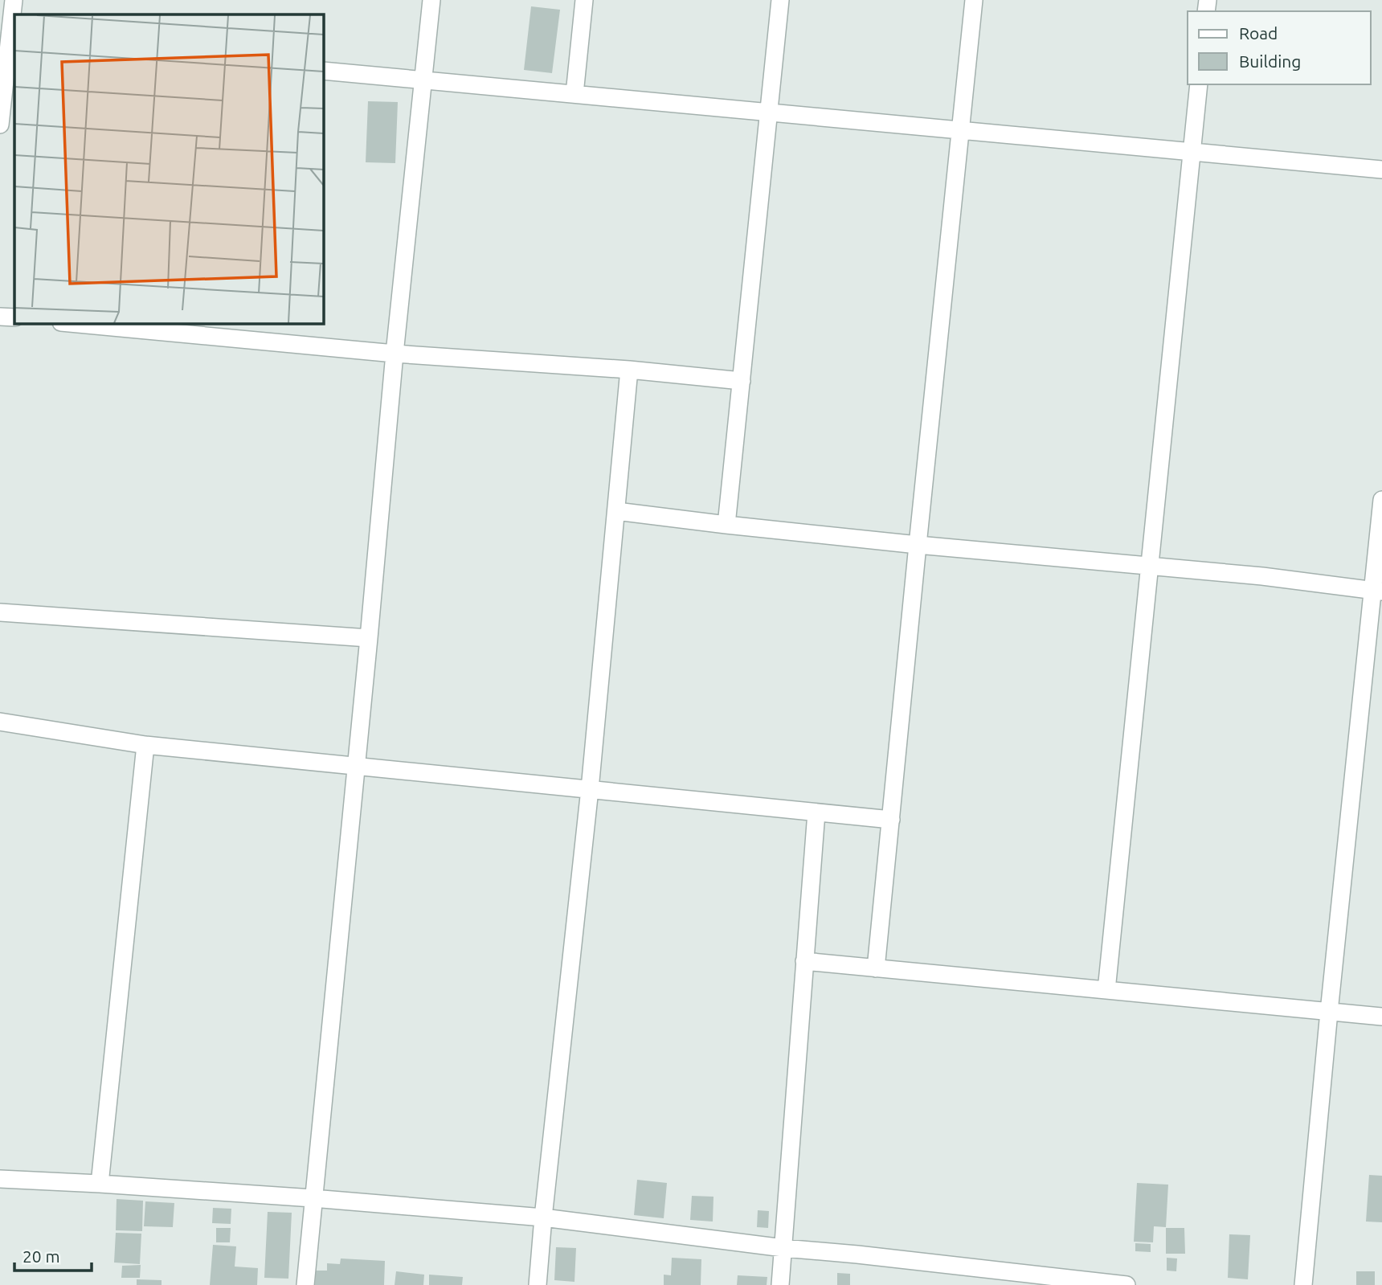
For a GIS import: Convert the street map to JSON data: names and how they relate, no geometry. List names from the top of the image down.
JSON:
{
  "legend": ["Road", "Building"],
  "scale_bar": "20 m"
}
